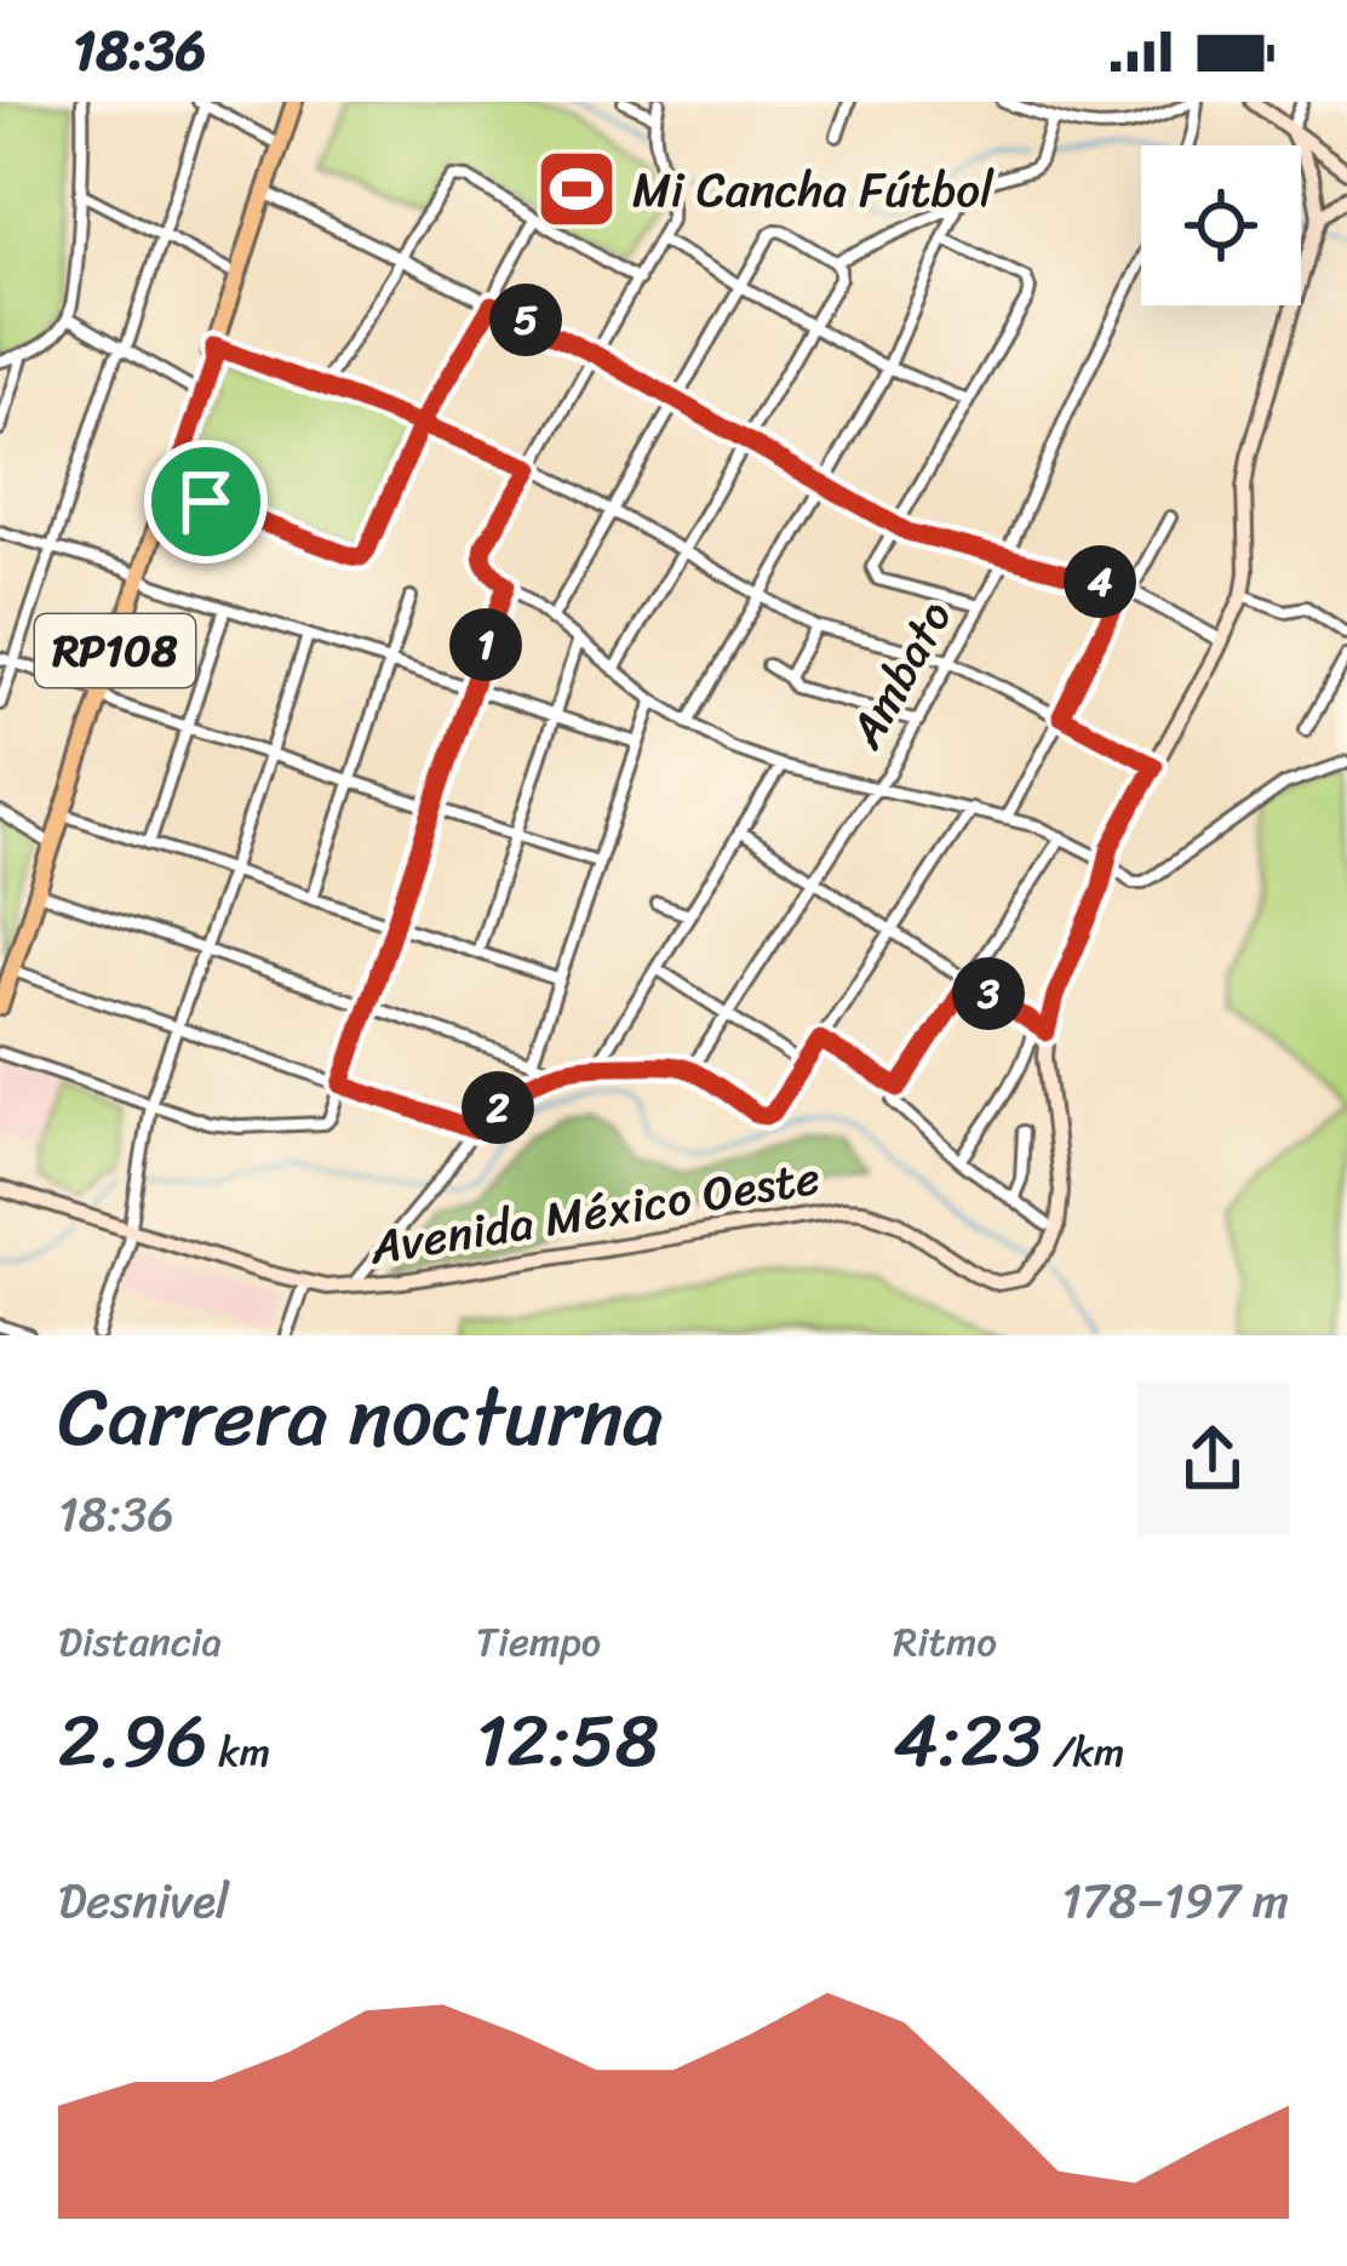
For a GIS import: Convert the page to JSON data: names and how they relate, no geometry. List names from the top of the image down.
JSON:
{
  "streets": {
    "main road": ["RP108", "Avenida México Oeste"],
    "street": ["Ambato"]
  },
  "places": {
    "sports": ["Mi Cancha Fútbol"]
  },
  "page": {
    "status": "18:36",
    "pins": [
      "5",
      "4",
      "1",
      "3",
      "2"
    ],
    "heading": ["Carrera nocturna", "18:36"],
    "stats": [
      ["Distancia", "2.96 km"],
      ["Tiempo", "12:58"],
      ["Ritmo", "4:23 /km"]
    ],
    "chart": ["Desnivel", "178–197 m"]
  }
}
